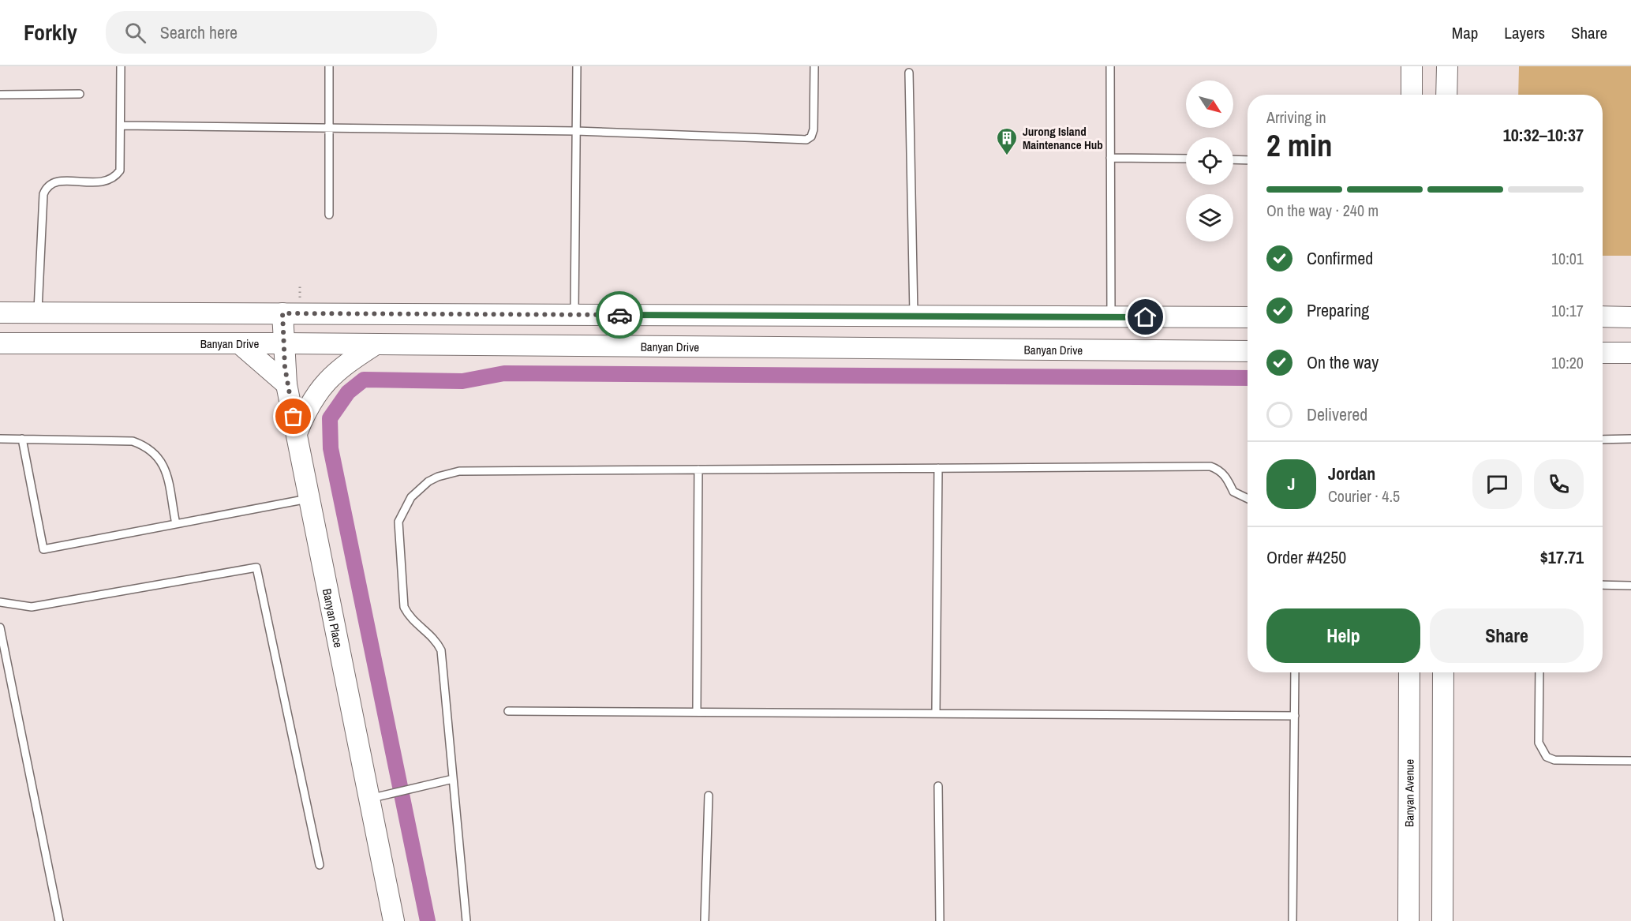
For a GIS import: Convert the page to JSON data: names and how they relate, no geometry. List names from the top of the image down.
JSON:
{
  "streets": {
    "street": ["Banyan Drive", "Banyan Place", "Banyan Avenue"]
  },
  "crossings": [
    ["Banyan Drive", "Banyan Place"]
  ],
  "places": {
    "building": ["Jurong Island Maintenance Hub"]
  },
  "north": "bottom right",
  "page": {
    "header": "Forkly",
    "search": "Search here",
    "nav": ["Map", "Layers", "Share"],
    "heading": ["2 min", "Arriving in", "10:32–10:37"],
    "panel": [
      "Jordan",
      "Courier · 4.5",
      "Order #4250",
      "$17.71"
    ],
    "bar": "On the way · 240 m",
    "list": [
      ["Confirmed", "10:01"],
      ["Preparing", "10:17"],
      ["On the way", "10:20"],
      "Delivered"
    ],
    "round": "J",
    "buttons": ["Help", "Share"]
  }
}
